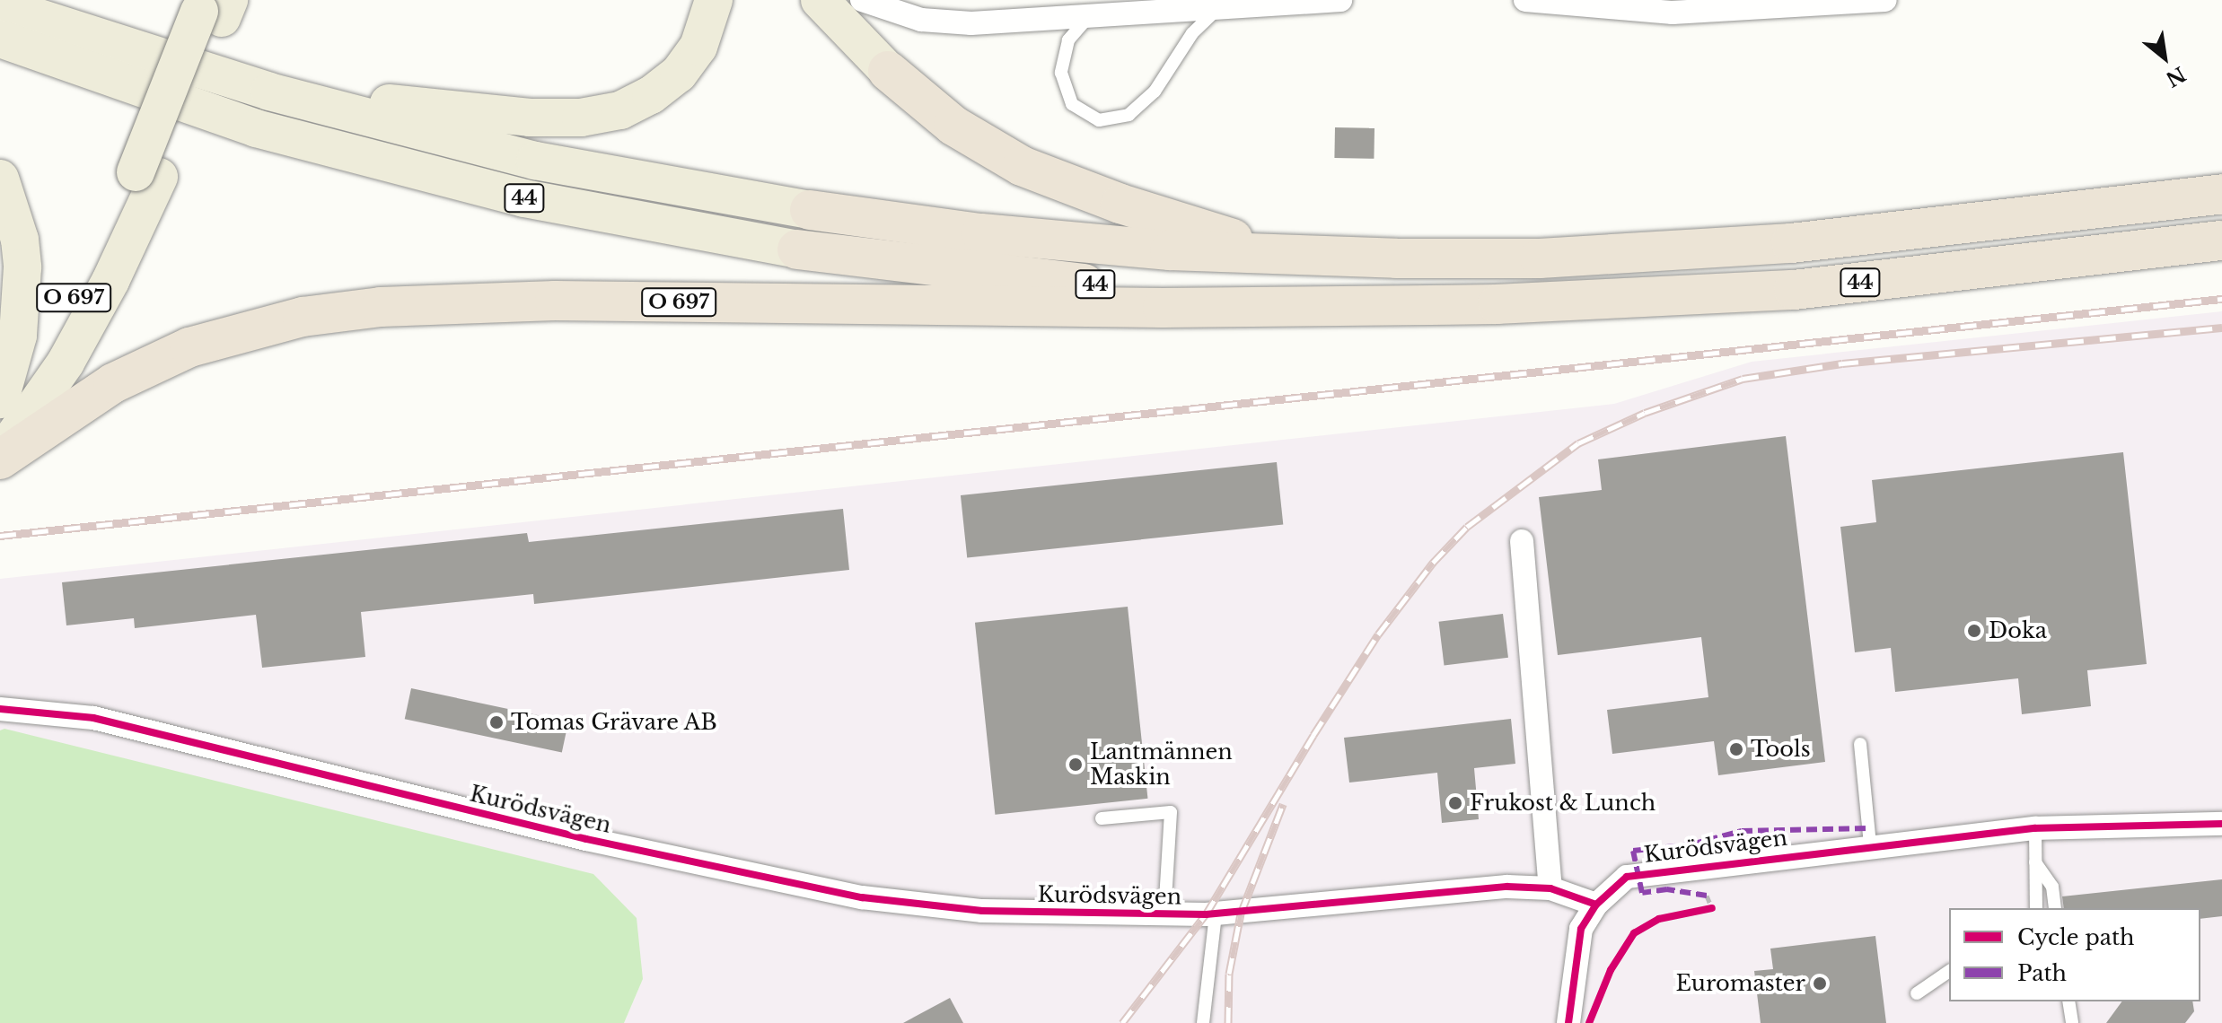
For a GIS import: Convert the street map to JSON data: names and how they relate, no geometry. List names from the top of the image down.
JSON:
{
  "streets": {
    "highway": ["44", "O 697"],
    "street": ["Kurödsvägen"]
  },
  "crossings": [
    ["44", "O 697"]
  ],
  "places": [
    "Doka",
    "Tomas Grävare AB",
    "Tools",
    "Lantmännen Maskin",
    "Frukost & Lunch",
    "Euromaster"
  ],
  "legend": ["Cycle path", "Path"],
  "north": "bottom right"
}
